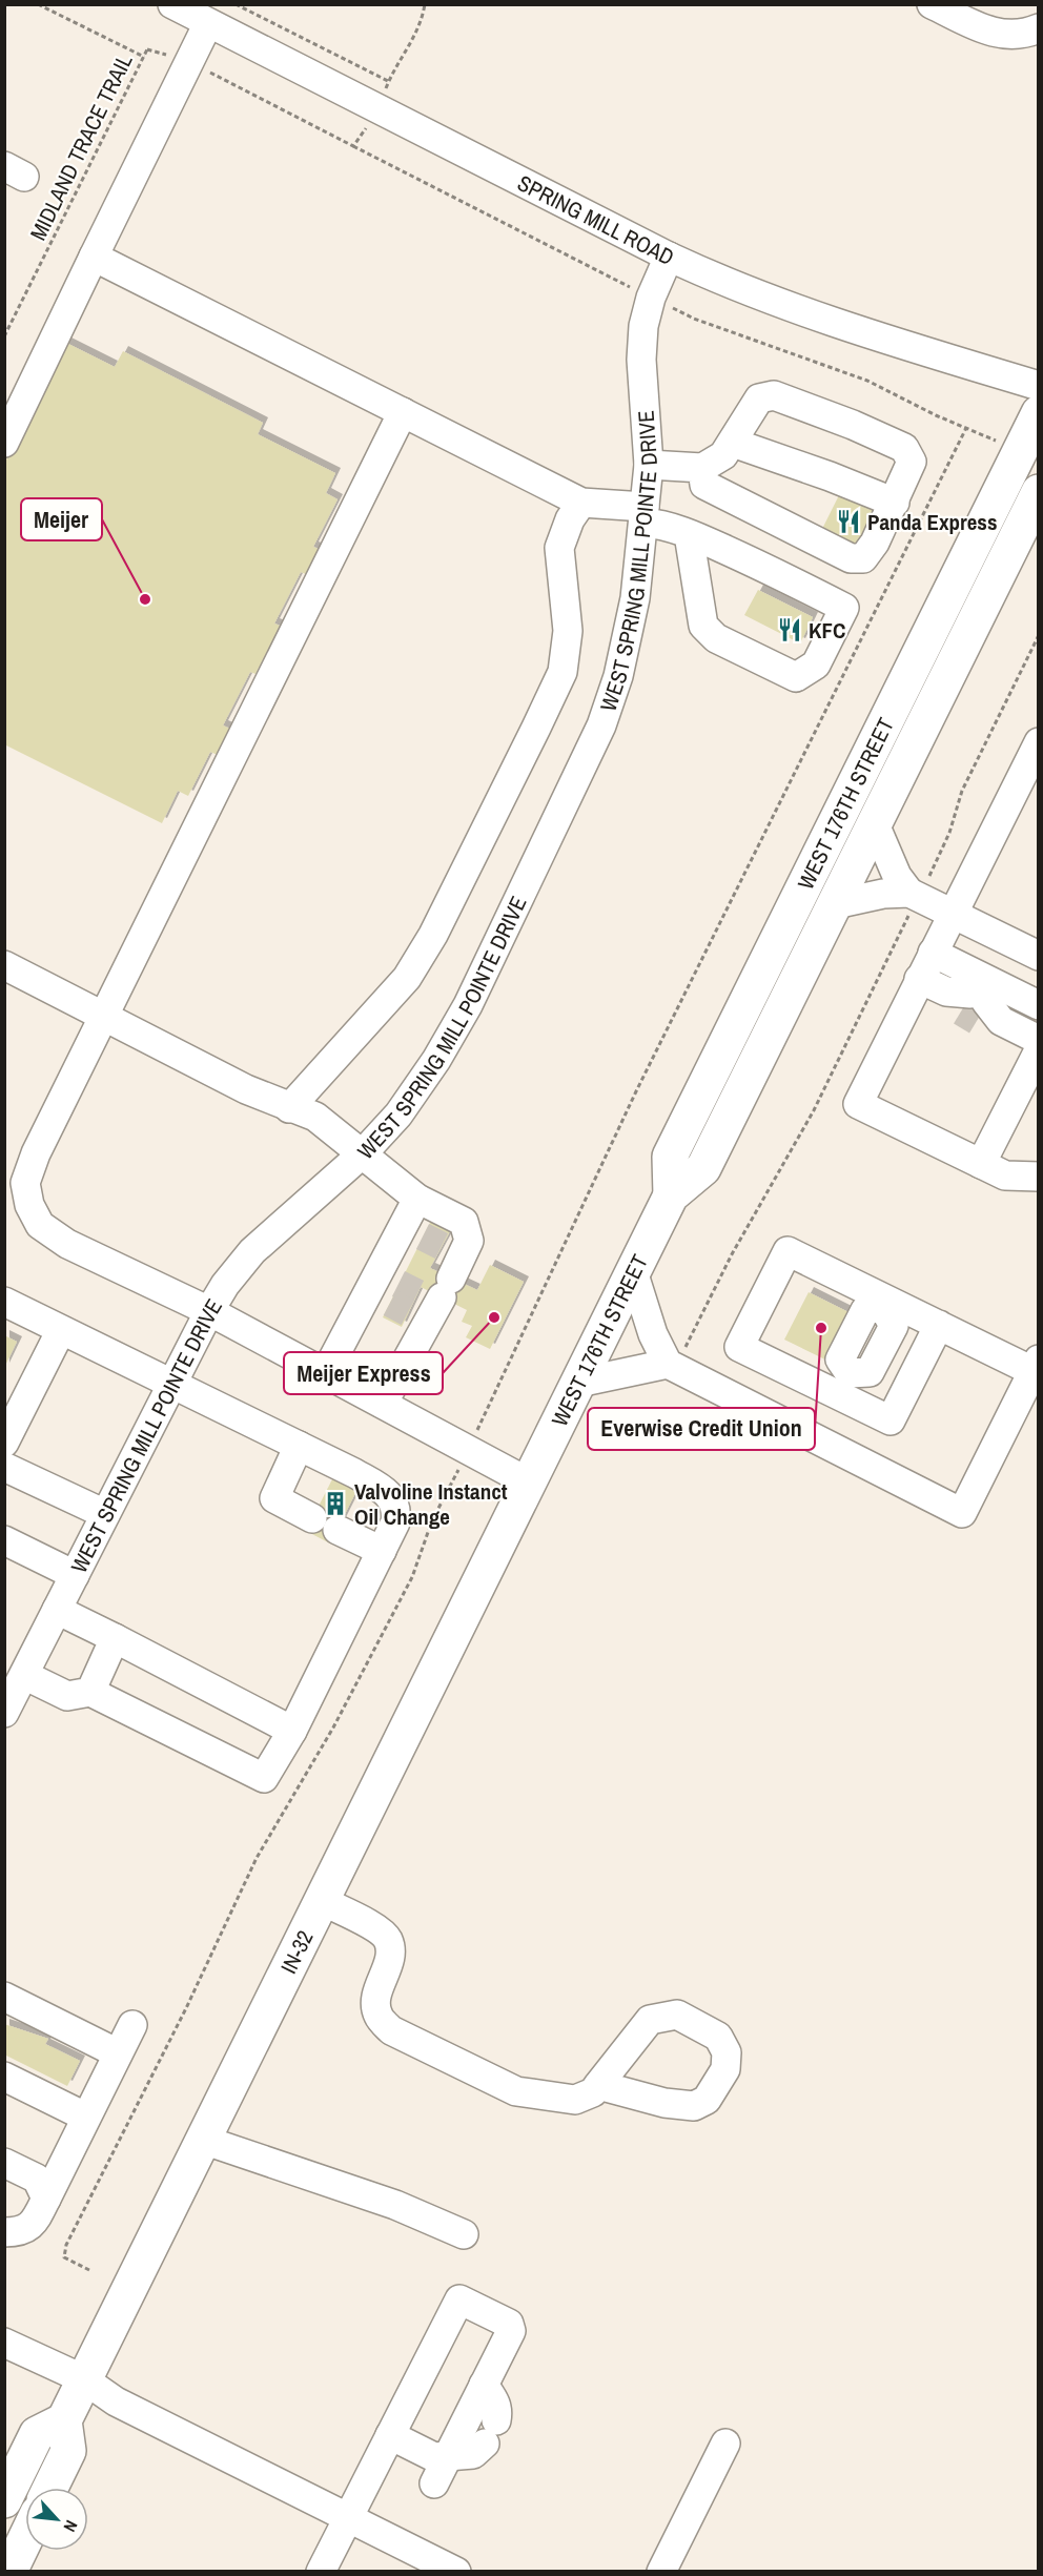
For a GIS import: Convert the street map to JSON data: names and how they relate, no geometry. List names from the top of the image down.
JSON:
{
  "streets": {
    "main road": ["WEST 176TH STREET", "IN-32"],
    "street": ["SPRING MILL ROAD", "WEST SPRING MILL POINTE DRIVE"],
    "path": ["MIDLAND TRACE TRAIL"]
  },
  "crossings": [
    ["MIDLAND TRACE TRAIL", "WEST SPRING MILL POINTE DRIVE"],
    ["SPRING MILL ROAD", "WEST SPRING MILL POINTE DRIVE"],
    ["WEST 176TH STREET", "IN-32"]
  ],
  "places": {
    "restaurant": ["Panda Express", "KFC"],
    "other": ["Meijer", "Meijer Express", "Everwise Credit Union"],
    "building": ["Valvoline Instanct Oil Change"]
  },
  "north": "bottom right"
}
